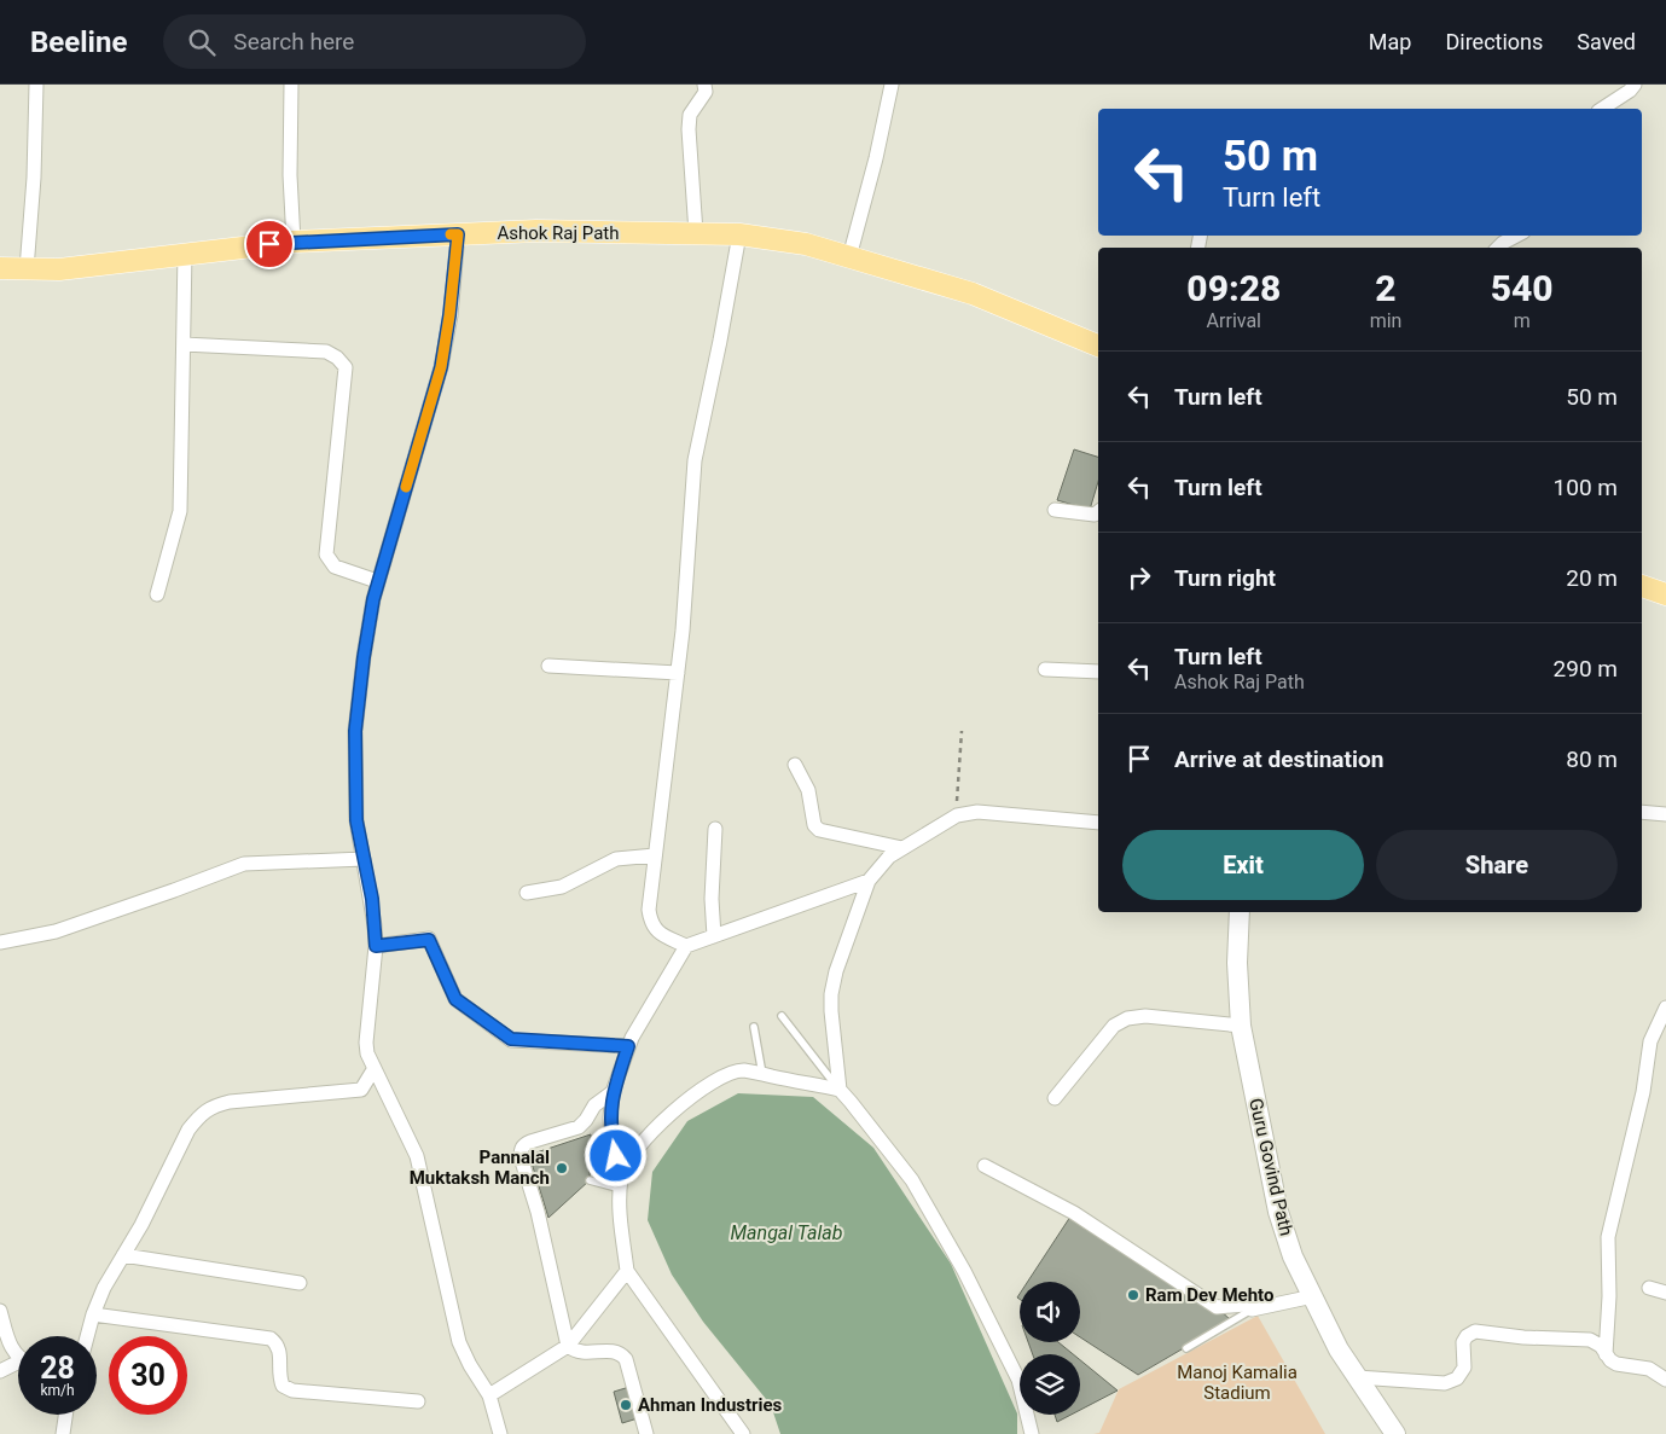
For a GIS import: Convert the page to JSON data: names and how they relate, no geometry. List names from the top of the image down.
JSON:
{
  "streets": {
    "main road": ["Ashok Raj Path"],
    "street": ["Guru Govind Path"]
  },
  "water": ["Mangal Talab"],
  "parks": ["Manoj Kamalia Stadium"],
  "places": ["Pannalal Muktaksh Manch", "Ram Dev Mehto", "Ahman Industries"],
  "page": {
    "header": "Beeline",
    "search": "Search here",
    "nav": ["Map", "Directions", "Saved"],
    "turn": ["50 m", "Turn left"],
    "eta": [
      "09:28",
      "Arrival",
      "2",
      "min",
      "540",
      "m"
    ],
    "list": [
      {
        "name": "Turn left",
        "value": "50 m"
      },
      {
        "name": "Turn left",
        "value": "100 m"
      },
      {
        "name": "Turn right",
        "value": "20 m"
      },
      {
        "name": "Turn left",
        "note": "Ashok Raj Path",
        "value": "290 m"
      },
      {
        "name": "Arrive at destination",
        "value": "80 m"
      }
    ],
    "buttons": ["Exit", "Share"],
    "speed": "28 km/h",
    "limit": "30"
  }
}
